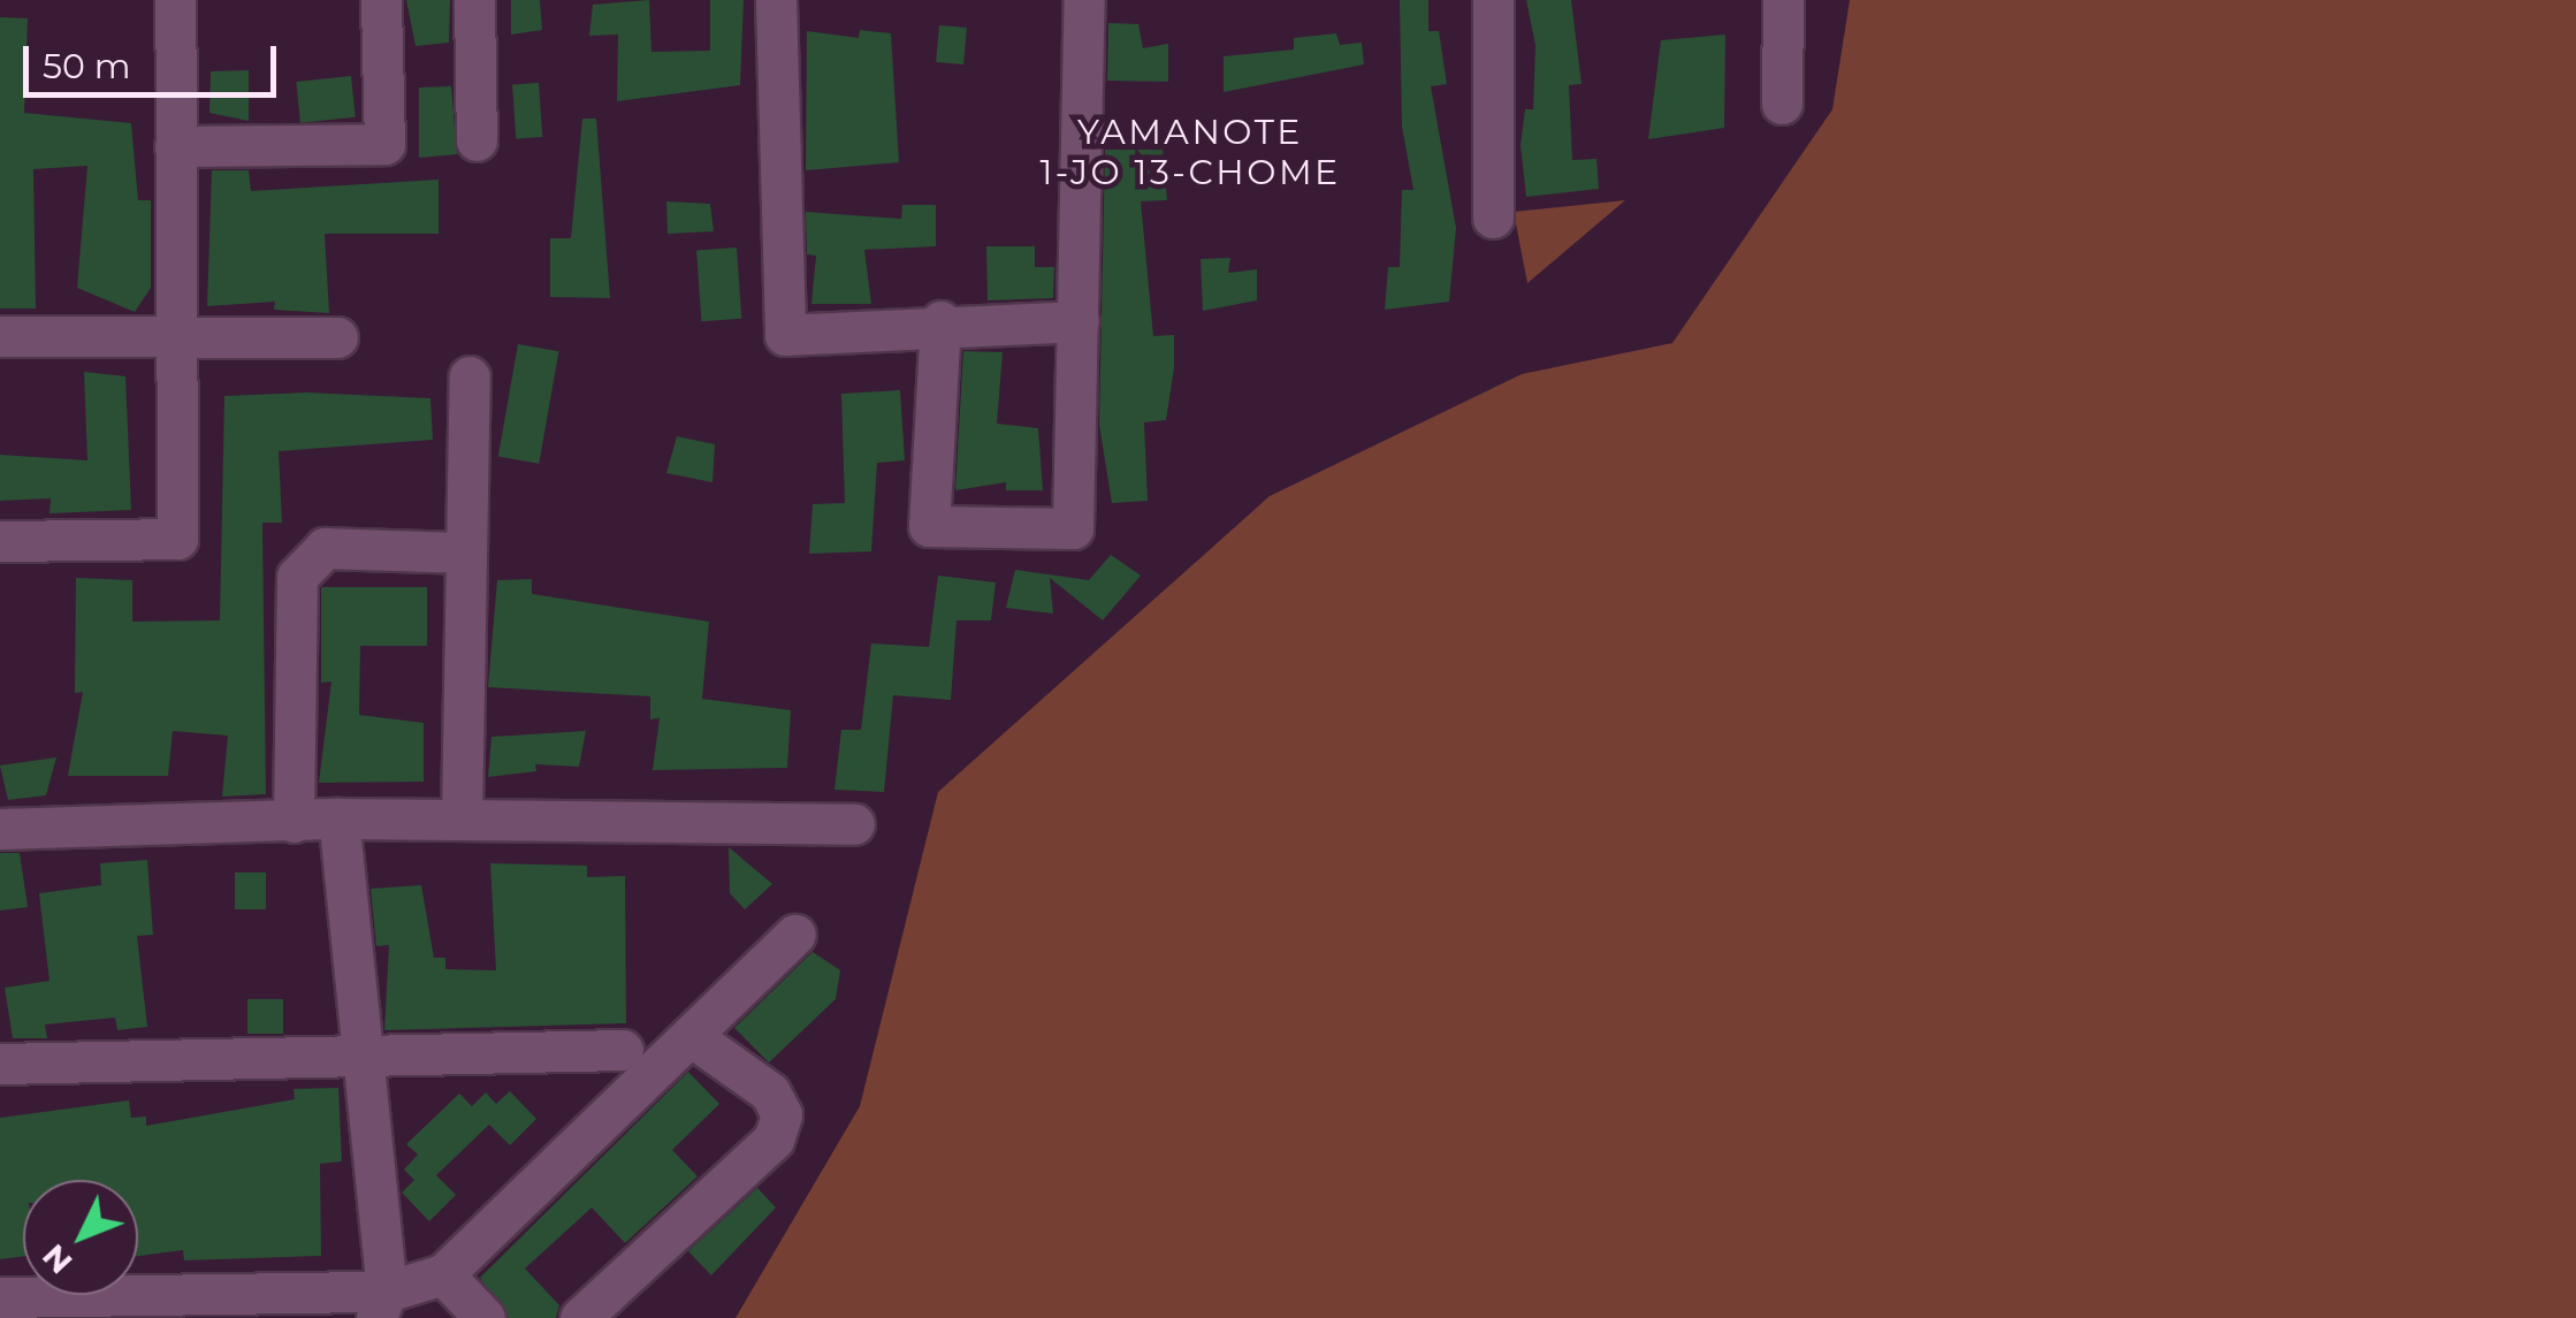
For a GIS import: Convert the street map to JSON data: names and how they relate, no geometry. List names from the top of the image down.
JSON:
{
  "districts": ["YAMANOTE 1-JO 13-CHOME"],
  "scale_bar": "50 m",
  "north": "bottom left"
}
